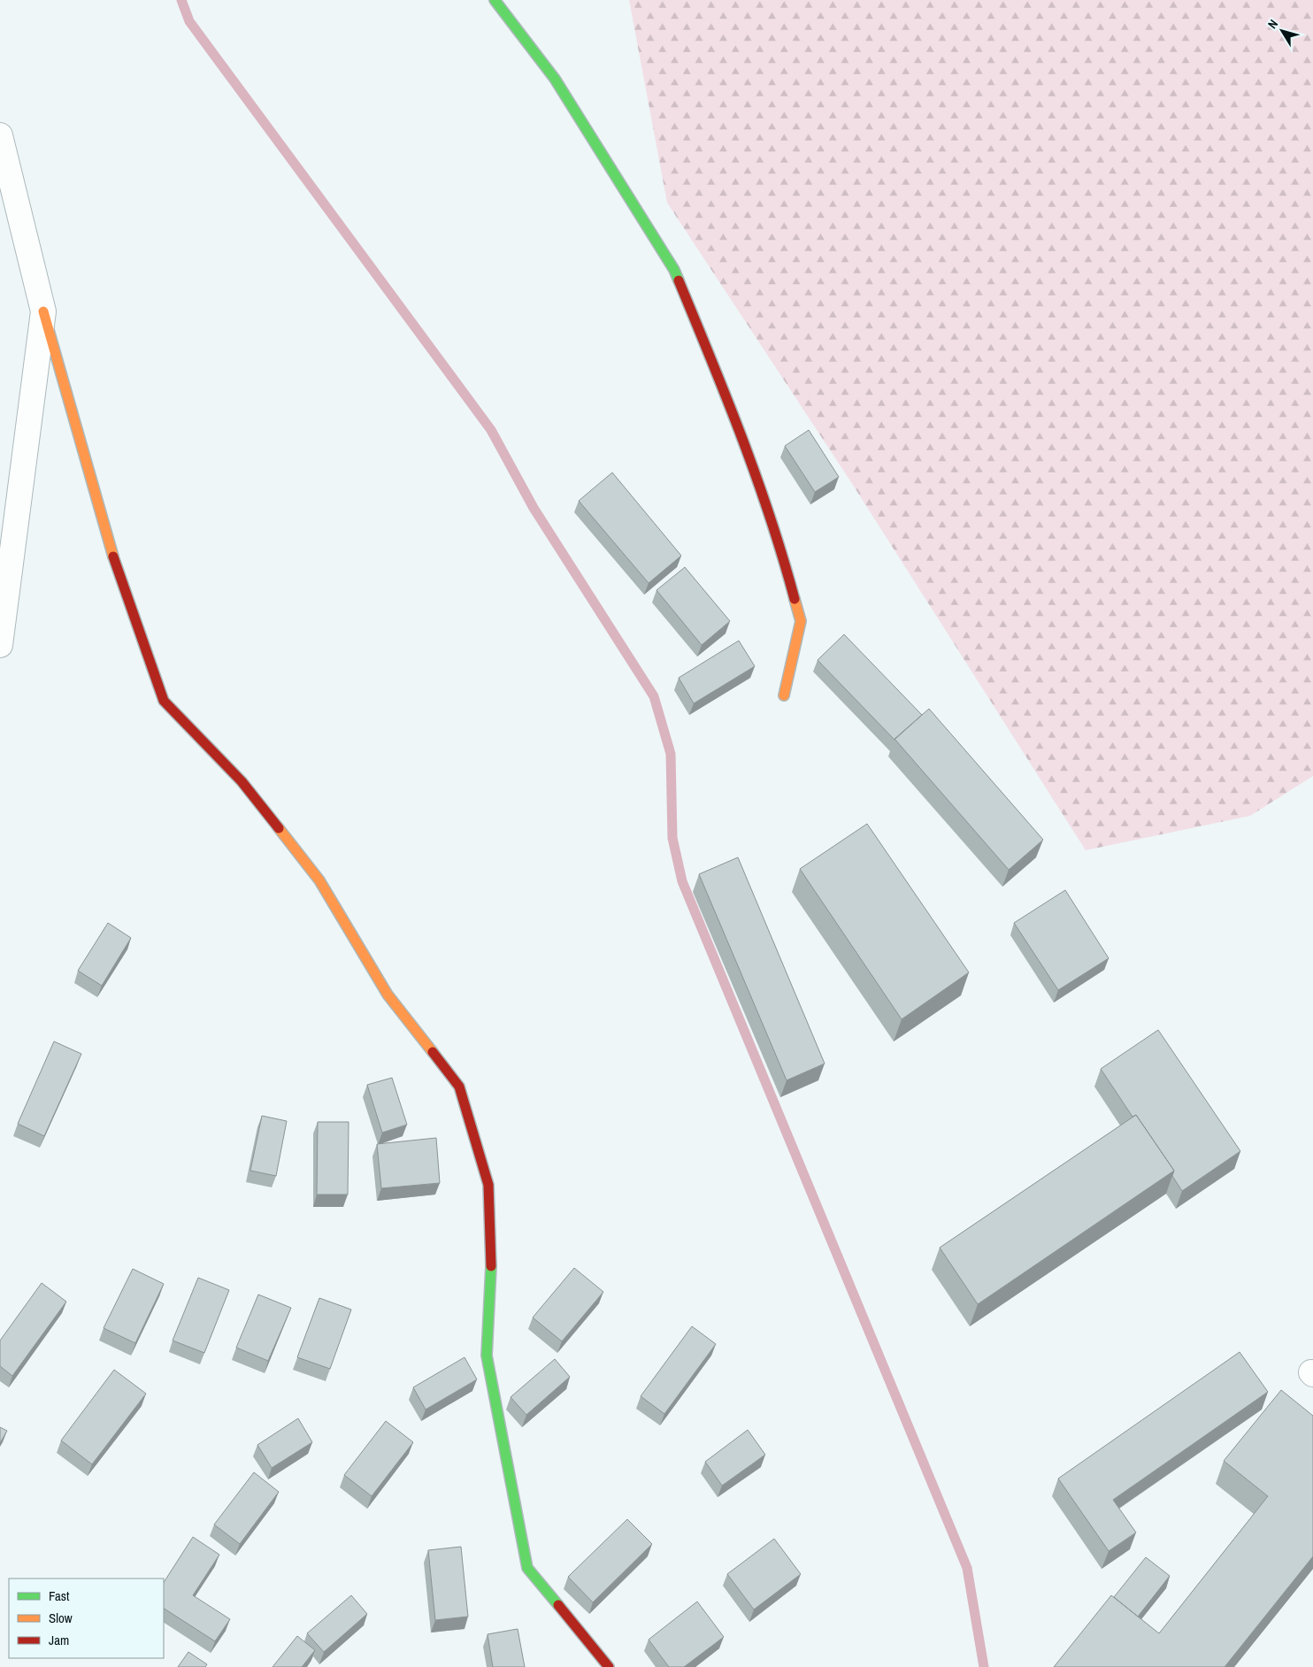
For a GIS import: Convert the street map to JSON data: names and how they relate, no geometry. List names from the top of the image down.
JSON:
{
  "legend": ["Fast", "Slow", "Jam"],
  "north": "top left"
}
